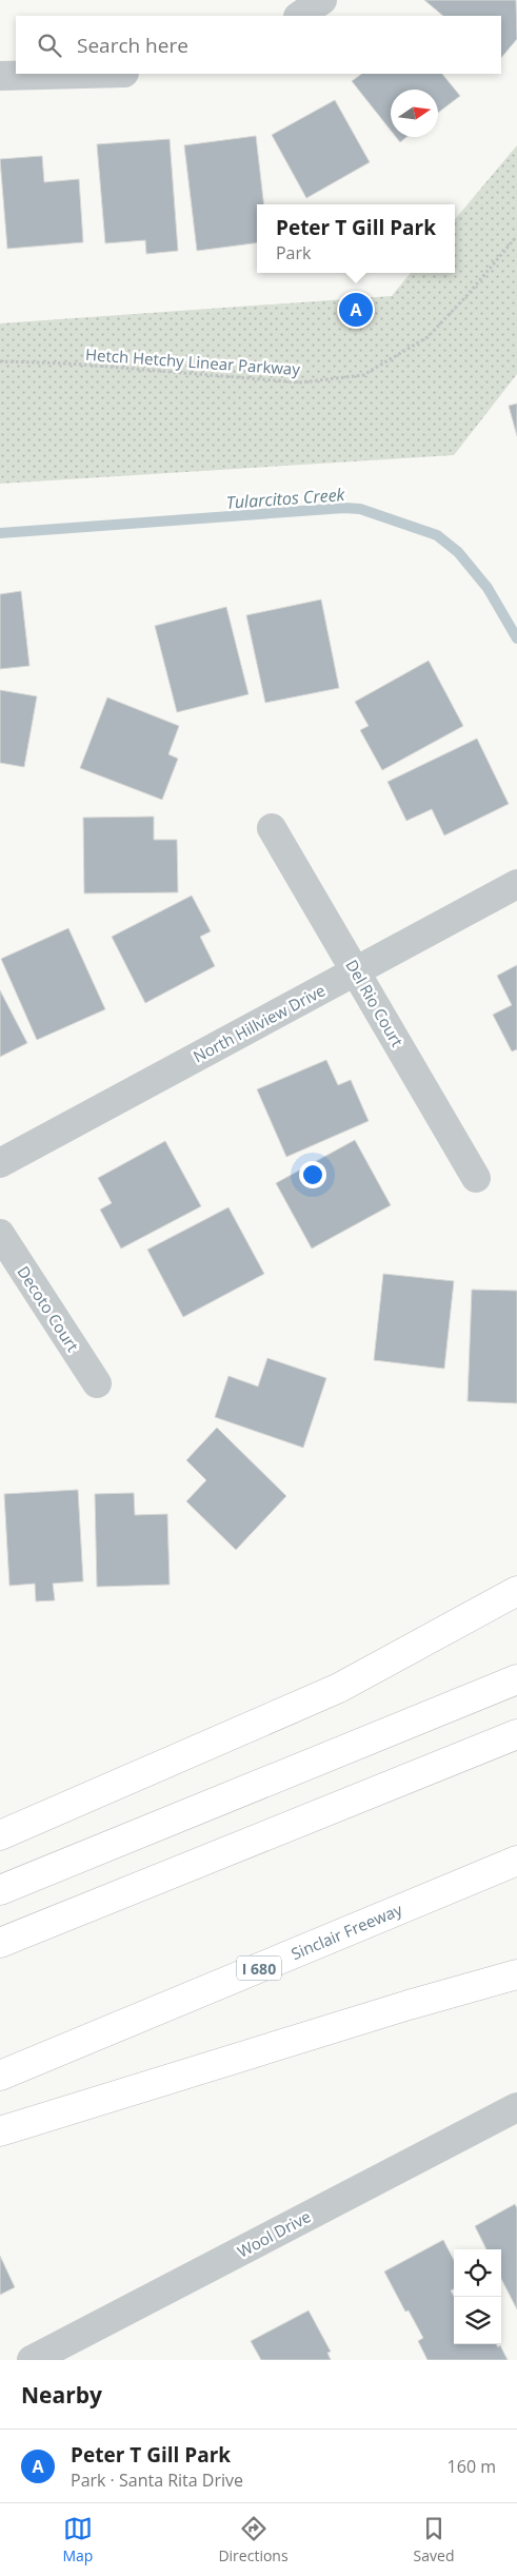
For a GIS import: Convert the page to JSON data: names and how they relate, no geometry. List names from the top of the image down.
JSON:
{
  "streets": {
    "highway": ["Sinclair Freeway", "I 680"],
    "street": [
      "Del Rio Court",
      "North Hillview Drive",
      "Decoto Court",
      "Wool Drive"
    ],
    "path": ["Hetch Hetchy Linear Parkway"]
  },
  "crossings": [
    ["Del Rio Court", "North Hillview Drive"]
  ],
  "water": ["Tularcitos Creek"],
  "north": "right",
  "page": {
    "search": "Search here",
    "popup": ["Peter T Gill Park", "Park"],
    "pins": "A",
    "heading": "Nearby",
    "list": [
      {
        "mark": "A",
        "name": "Peter T Gill Park",
        "note": "Park · Santa Rita Drive",
        "value": "160 m"
      }
    ],
    "nav": ["Map", "Directions", "Saved"]
  }
}
